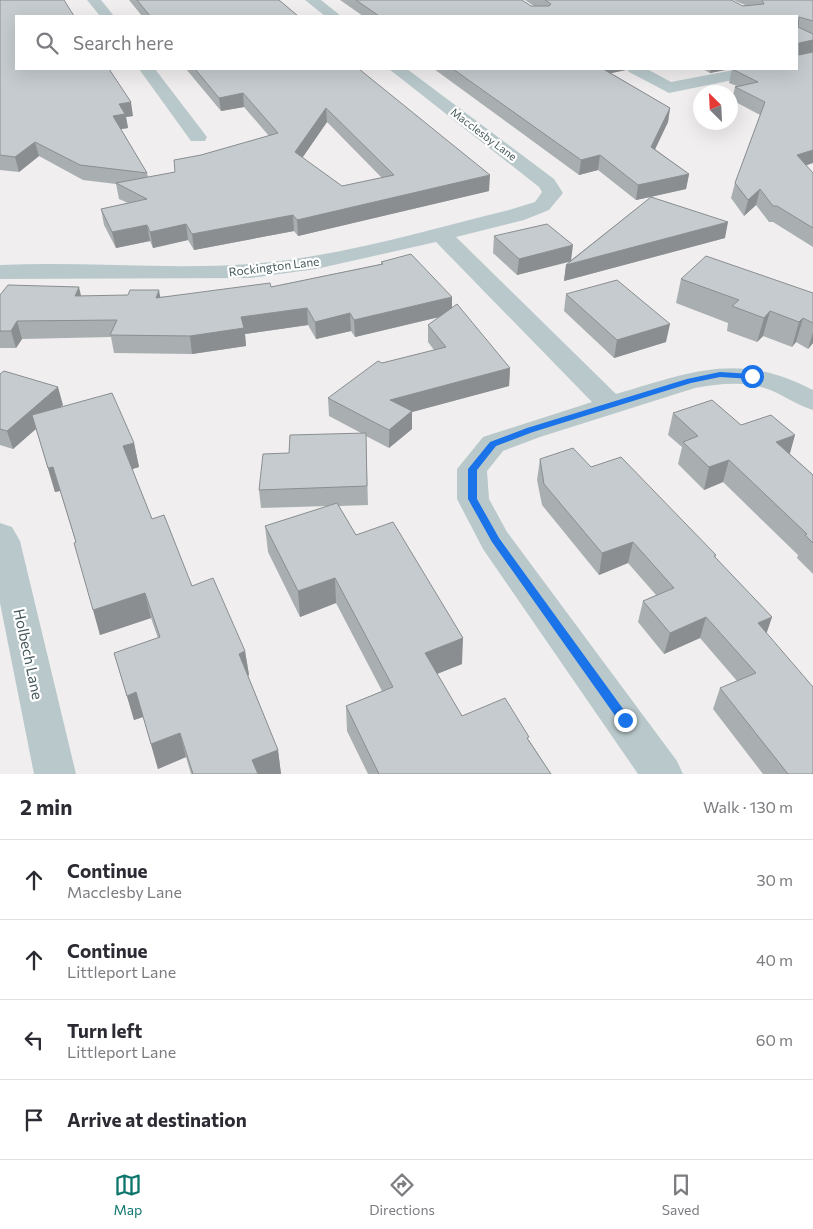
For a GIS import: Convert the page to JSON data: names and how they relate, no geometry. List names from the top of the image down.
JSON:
{
  "streets": {
    "street": ["Macclesby Lane", "Rockington Lane", "Holbech Lane"]
  },
  "crossings": [
    ["Macclesby Lane", "Rockington Lane"]
  ],
  "north": "top left",
  "page": {
    "search": "Search here",
    "heading": ["2 min", "Walk · 130 m"],
    "list": [
      ["Continue", "Macclesby Lane", "30 m"],
      ["Continue", "Littleport Lane", "40 m"],
      ["Turn left", "Littleport Lane", "60 m"],
      "Arrive at destination"
    ],
    "nav": ["Map", "Directions", "Saved"]
  }
}
